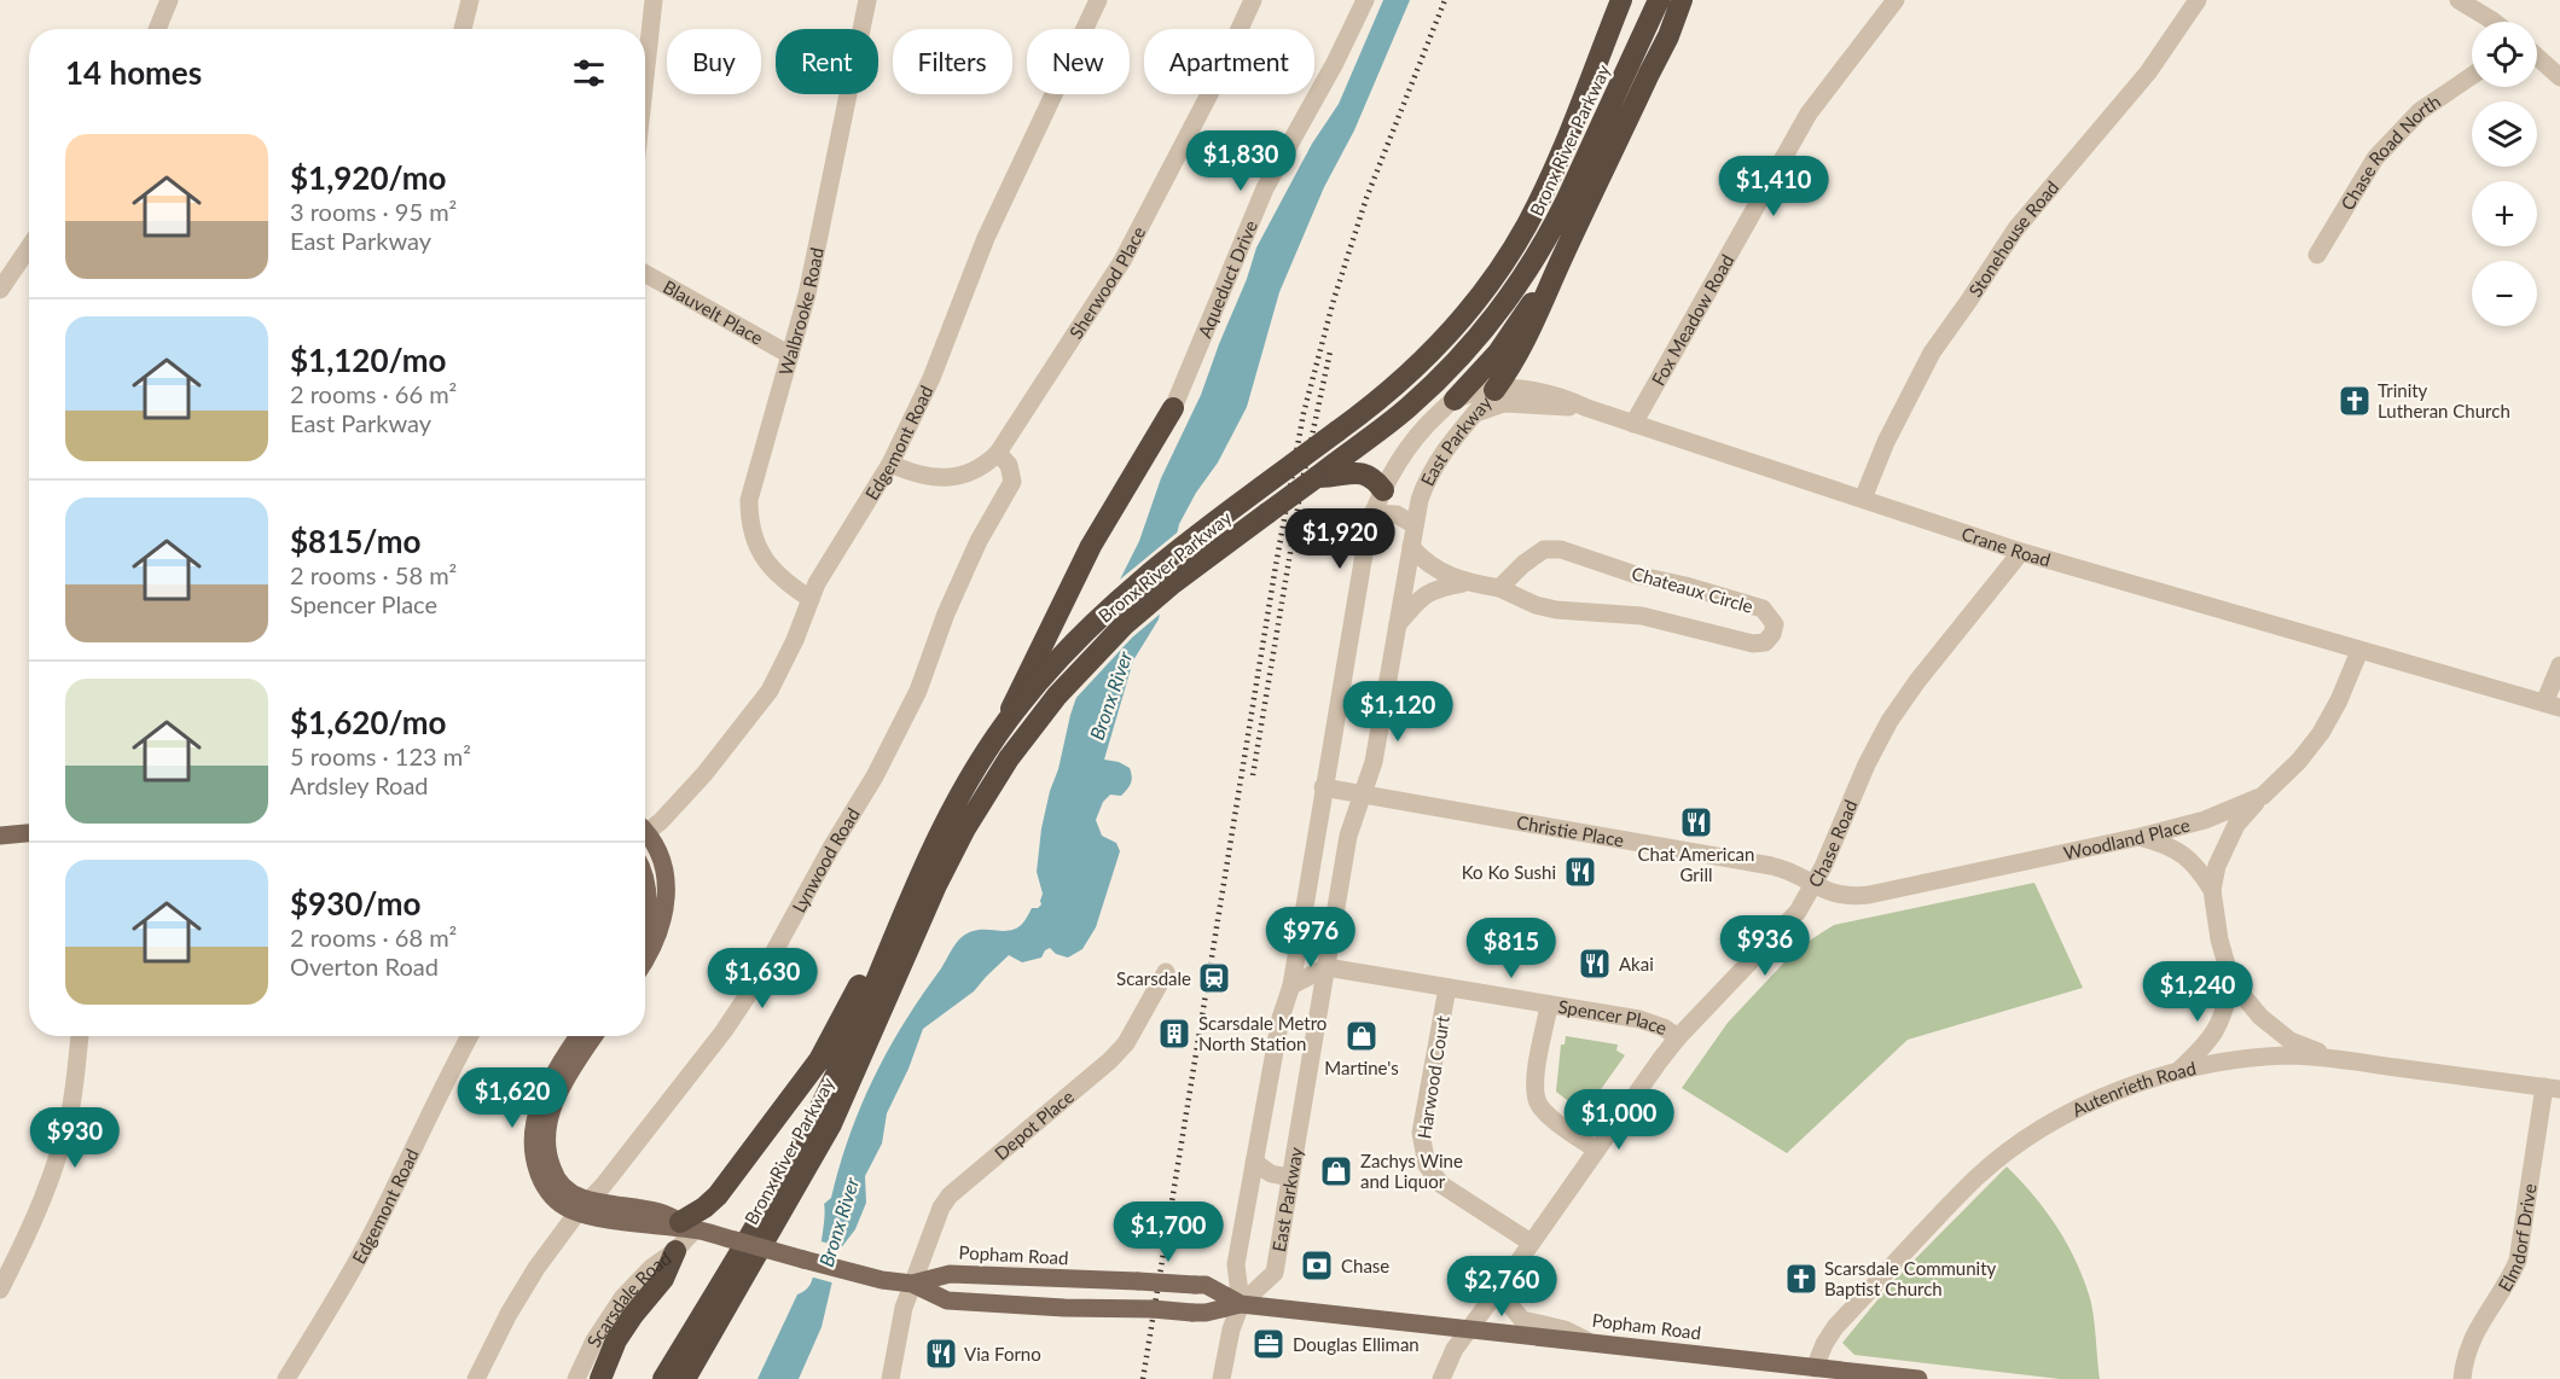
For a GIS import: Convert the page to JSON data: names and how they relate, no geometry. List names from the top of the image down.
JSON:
{
  "streets": {
    "highway": ["Bronx River Parkway"],
    "main road": ["Popham Road"],
    "street": [
      "Chase Road North",
      "Stonehouse Road",
      "Aqueduct Drive",
      "Sherwood Place",
      "Blauvelt Place",
      "Walbrooke Road",
      "Fox Meadow Road",
      "Edgemont Road",
      "East Parkway",
      "Crane Road",
      "Chateaux Circle",
      "Christie Place",
      "Woodland Place",
      "Chase Road",
      "Lynwood Road",
      "Spencer Place",
      "Harwood Court",
      "Autenrieth Road",
      "Depot Place",
      "Elmdorf Drive",
      "Scarsdale Road"
    ]
  },
  "crossings": [
    ["Stonehouse Road", "Crane Road"],
    ["Sherwood Place", "Edgemont Road"],
    ["Sherwood Place", "Lynwood Road"],
    ["Blauvelt Place", "Walbrooke Road"],
    ["Walbrooke Road", "Edgemont Road"],
    ["Fox Meadow Road", "Crane Road"],
    ["East Parkway", "Crane Road"],
    ["East Parkway", "Chateaux Circle"],
    ["East Parkway", "Christie Place"],
    ["East Parkway", "Spencer Place"],
    ["East Parkway", "Popham Road"],
    ["Crane Road", "Woodland Place"],
    ["Crane Road", "Chase Road"],
    ["Christie Place", "Woodland Place"],
    ["Christie Place", "Chase Road"],
    ["Woodland Place", "Chase Road"],
    ["Chase Road", "Spencer Place"],
    ["Chase Road", "Harwood Court"],
    ["Chase Road", "Popham Road"],
    ["Lynwood Road", "Popham Road"],
    ["Spencer Place", "Harwood Court"],
    ["Autenrieth Road", "Elmdorf Drive"],
    ["Autenrieth Road", "Popham Road"],
    ["Depot Place", "Popham Road"],
    ["Popham Road", "Scarsdale Road"]
  ],
  "water": ["Bronx River"],
  "places": {
    "church": ["Trinity Lutheran Church", "Scarsdale Community Baptist Church"],
    "restaurant": [
      "Chat American Grill",
      "Ko Ko Sushi",
      "Akai",
      "Via Forno"
    ],
    "station": ["Scarsdale"],
    "building": ["Scarsdale Metro North Station"],
    "shop": ["Martine's", "Zachys Wine and Liquor"],
    "bank": ["Chase"],
    "office": ["Douglas Elliman"]
  },
  "page": {
    "map_buttons": ["+", "−"],
    "chip": [
      "Buy",
      "Rent",
      "Filters",
      "New",
      "Apartment"
    ],
    "heading": "14 homes",
    "list": [
      {
        "name": "$1,920/mo",
        "note": "3 rooms · 95 m² · East Parkway"
      },
      {
        "name": "$1,120/mo",
        "note": "2 rooms · 66 m² · East Parkway"
      },
      {
        "name": "$815/mo",
        "note": "2 rooms · 58 m² · Spencer Place"
      },
      {
        "name": "$1,620/mo",
        "note": "5 rooms · 123 m² · Ardsley Road"
      },
      {
        "name": "$930/mo",
        "note": "2 rooms · 68 m² · Overton Road"
      }
    ],
    "price": [
      "$1,830",
      "$1,410",
      "$1,920",
      "$1,120",
      "$976",
      "$936",
      "$815",
      "$1,630",
      "$1,240",
      "$1,620",
      "$1,000",
      "$930",
      "$1,700",
      "$2,760"
    ]
  }
}
